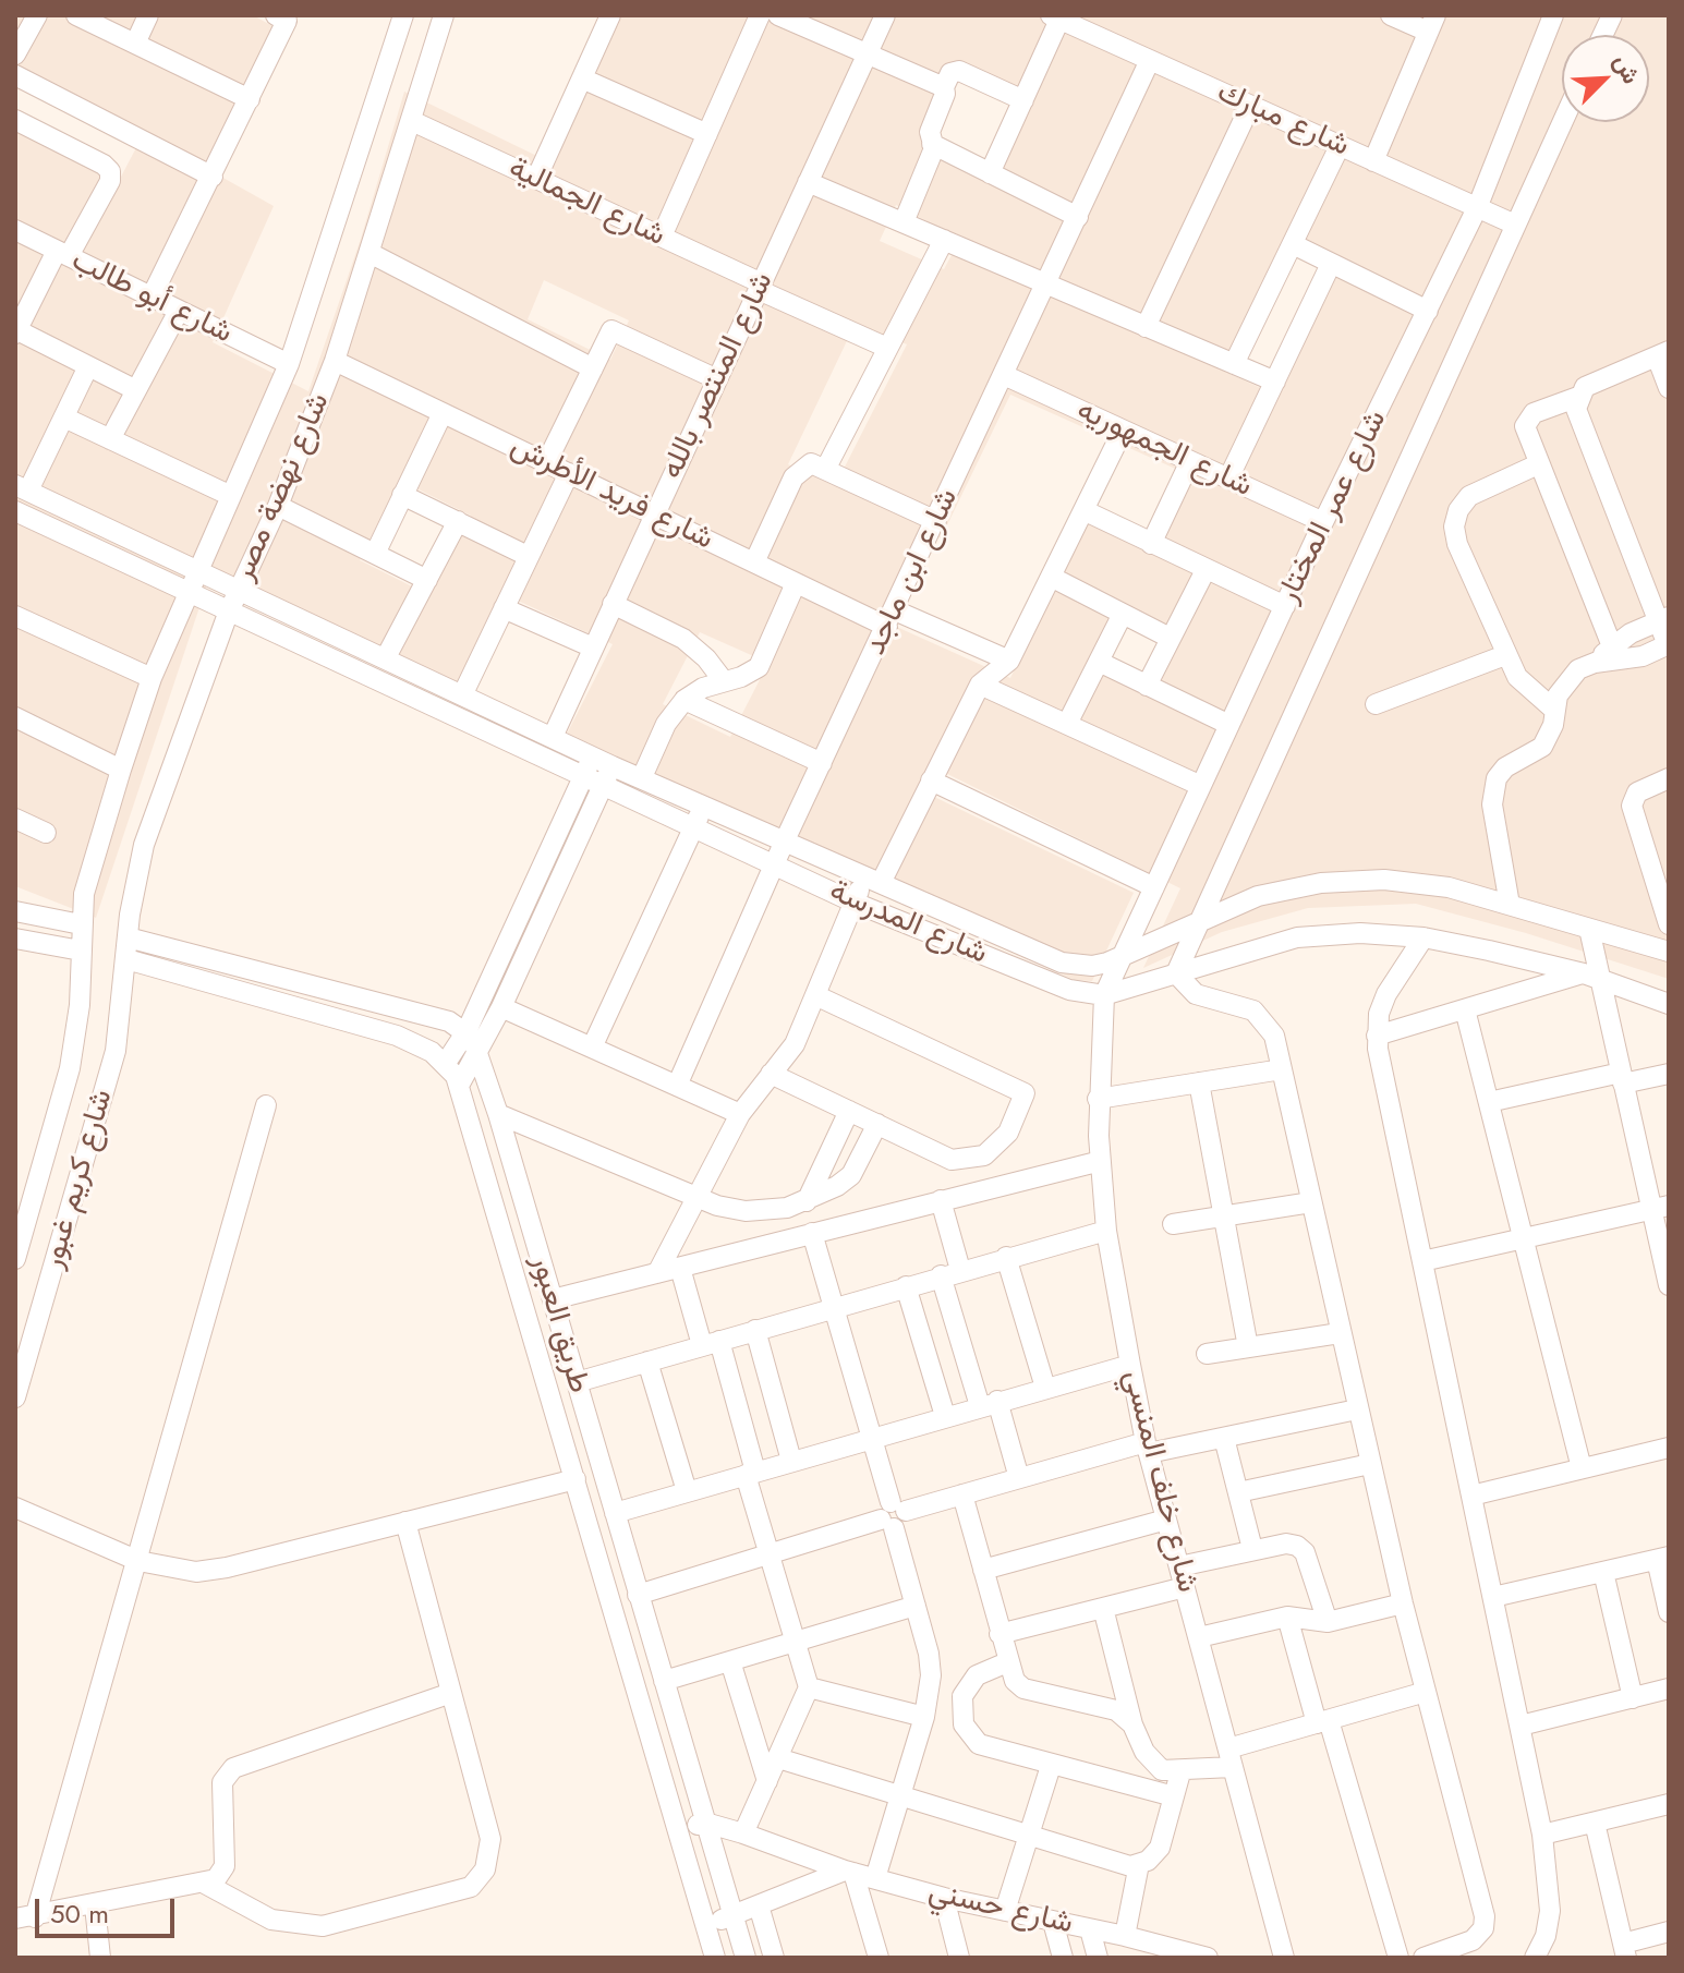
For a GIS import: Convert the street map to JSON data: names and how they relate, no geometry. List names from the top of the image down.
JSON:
{
  "streets": {
    "street": [
      "شارع مبارك",
      "شارع الجمالية",
      "شارع أبو طالب",
      "شارع المنتصر بالله",
      "شارع الجمهوريه",
      "شارع نهضة مصر",
      "شارع فريد الأطرش",
      "شارع عمر المختار",
      "شارع ابن ماجد",
      "شارع المدرسة",
      "شارع كريم غبور",
      "طريق العبور",
      "شارع خلف المنسي",
      "شارع حسني"
    ]
  },
  "crossings": [
    ["شارع مبارك", "شارع عمر المختار"],
    ["شارع مبارك", "شارع ابن ماجد"],
    ["شارع الجمالية", "شارع المنتصر بالله"],
    ["شارع الجمالية", "شارع نهضة مصر"],
    ["شارع أبو طالب", "شارع نهضة مصر"],
    ["شارع المنتصر بالله", "شارع فريد الأطرش"],
    ["شارع المنتصر بالله", "شارع المدرسة"],
    ["شارع الجمهوريه", "شارع عمر المختار"],
    ["شارع الجمهوريه", "شارع ابن ماجد"],
    ["شارع نهضة مصر", "شارع فريد الأطرش"],
    ["شارع نهضة مصر", "شارع المدرسة"],
    ["شارع نهضة مصر", "شارع كريم غبور"],
    ["شارع نهضة مصر", "طريق العبور"],
    ["شارع فريد الأطرش", "شارع ابن ماجد"],
    ["شارع عمر المختار", "شارع المدرسة"],
    ["شارع عمر المختار", "شارع خلف المنسي"],
    ["شارع ابن ماجد", "شارع المدرسة"],
    ["شارع المدرسة", "شارع خلف المنسي"],
    ["شارع كريم غبور", "طريق العبور"],
    ["طريق العبور", "شارع حسني"]
  ],
  "scale_bar": "50 m",
  "north": "top right"
}
